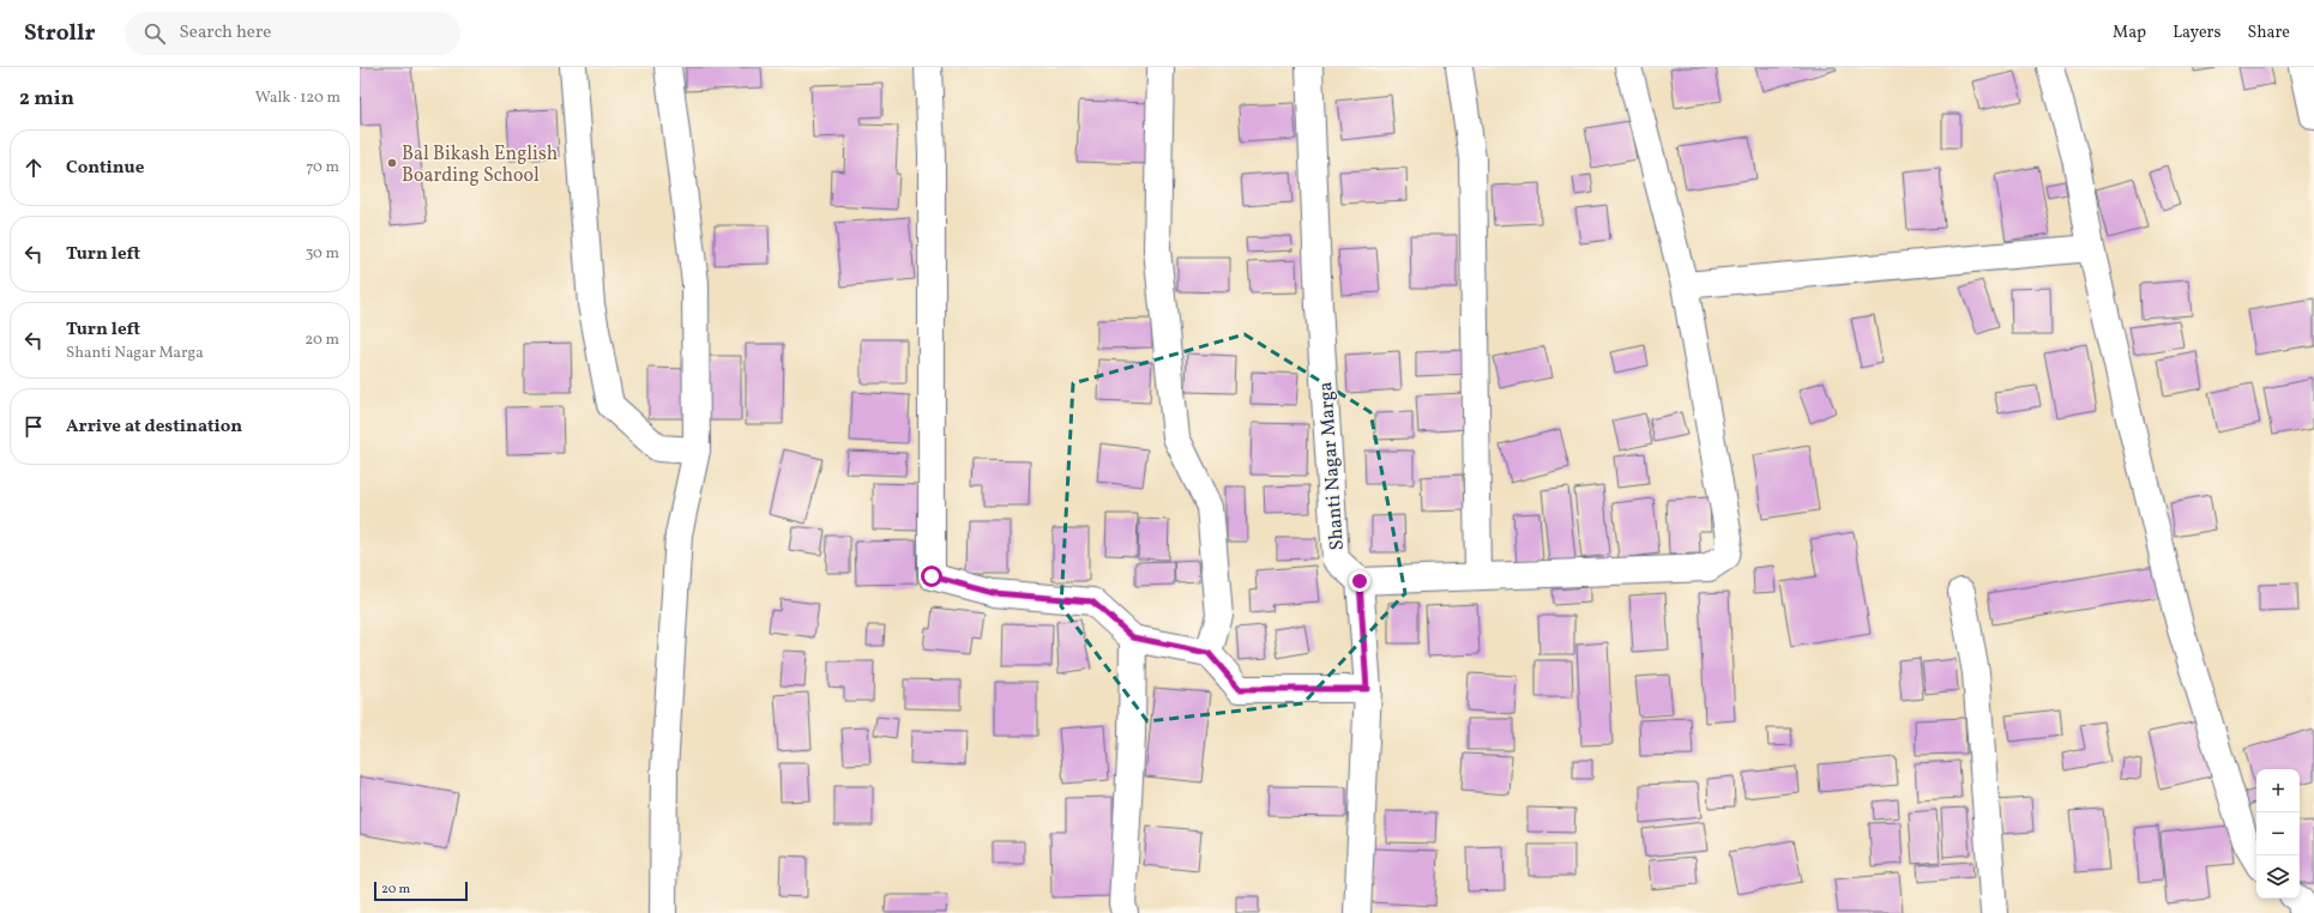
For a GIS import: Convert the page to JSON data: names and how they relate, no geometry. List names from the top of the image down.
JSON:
{
  "streets": {
    "street": ["Shanti Nagar Marga"]
  },
  "places": ["Bal Bikash English Boarding School"],
  "scale_bar": "20 m",
  "page": {
    "header": "Strollr",
    "search": "Search here",
    "nav": ["Map", "Layers", "Share"],
    "heading": ["2 min", "Walk · 120 m"],
    "list": [
      ["Continue", "70 m"],
      ["Turn left", "30 m"],
      ["Turn left", "Shanti Nagar Marga", "20 m"],
      "Arrive at destination"
    ],
    "map_buttons": ["+", "−"],
    "scale": "20 m"
  }
}
